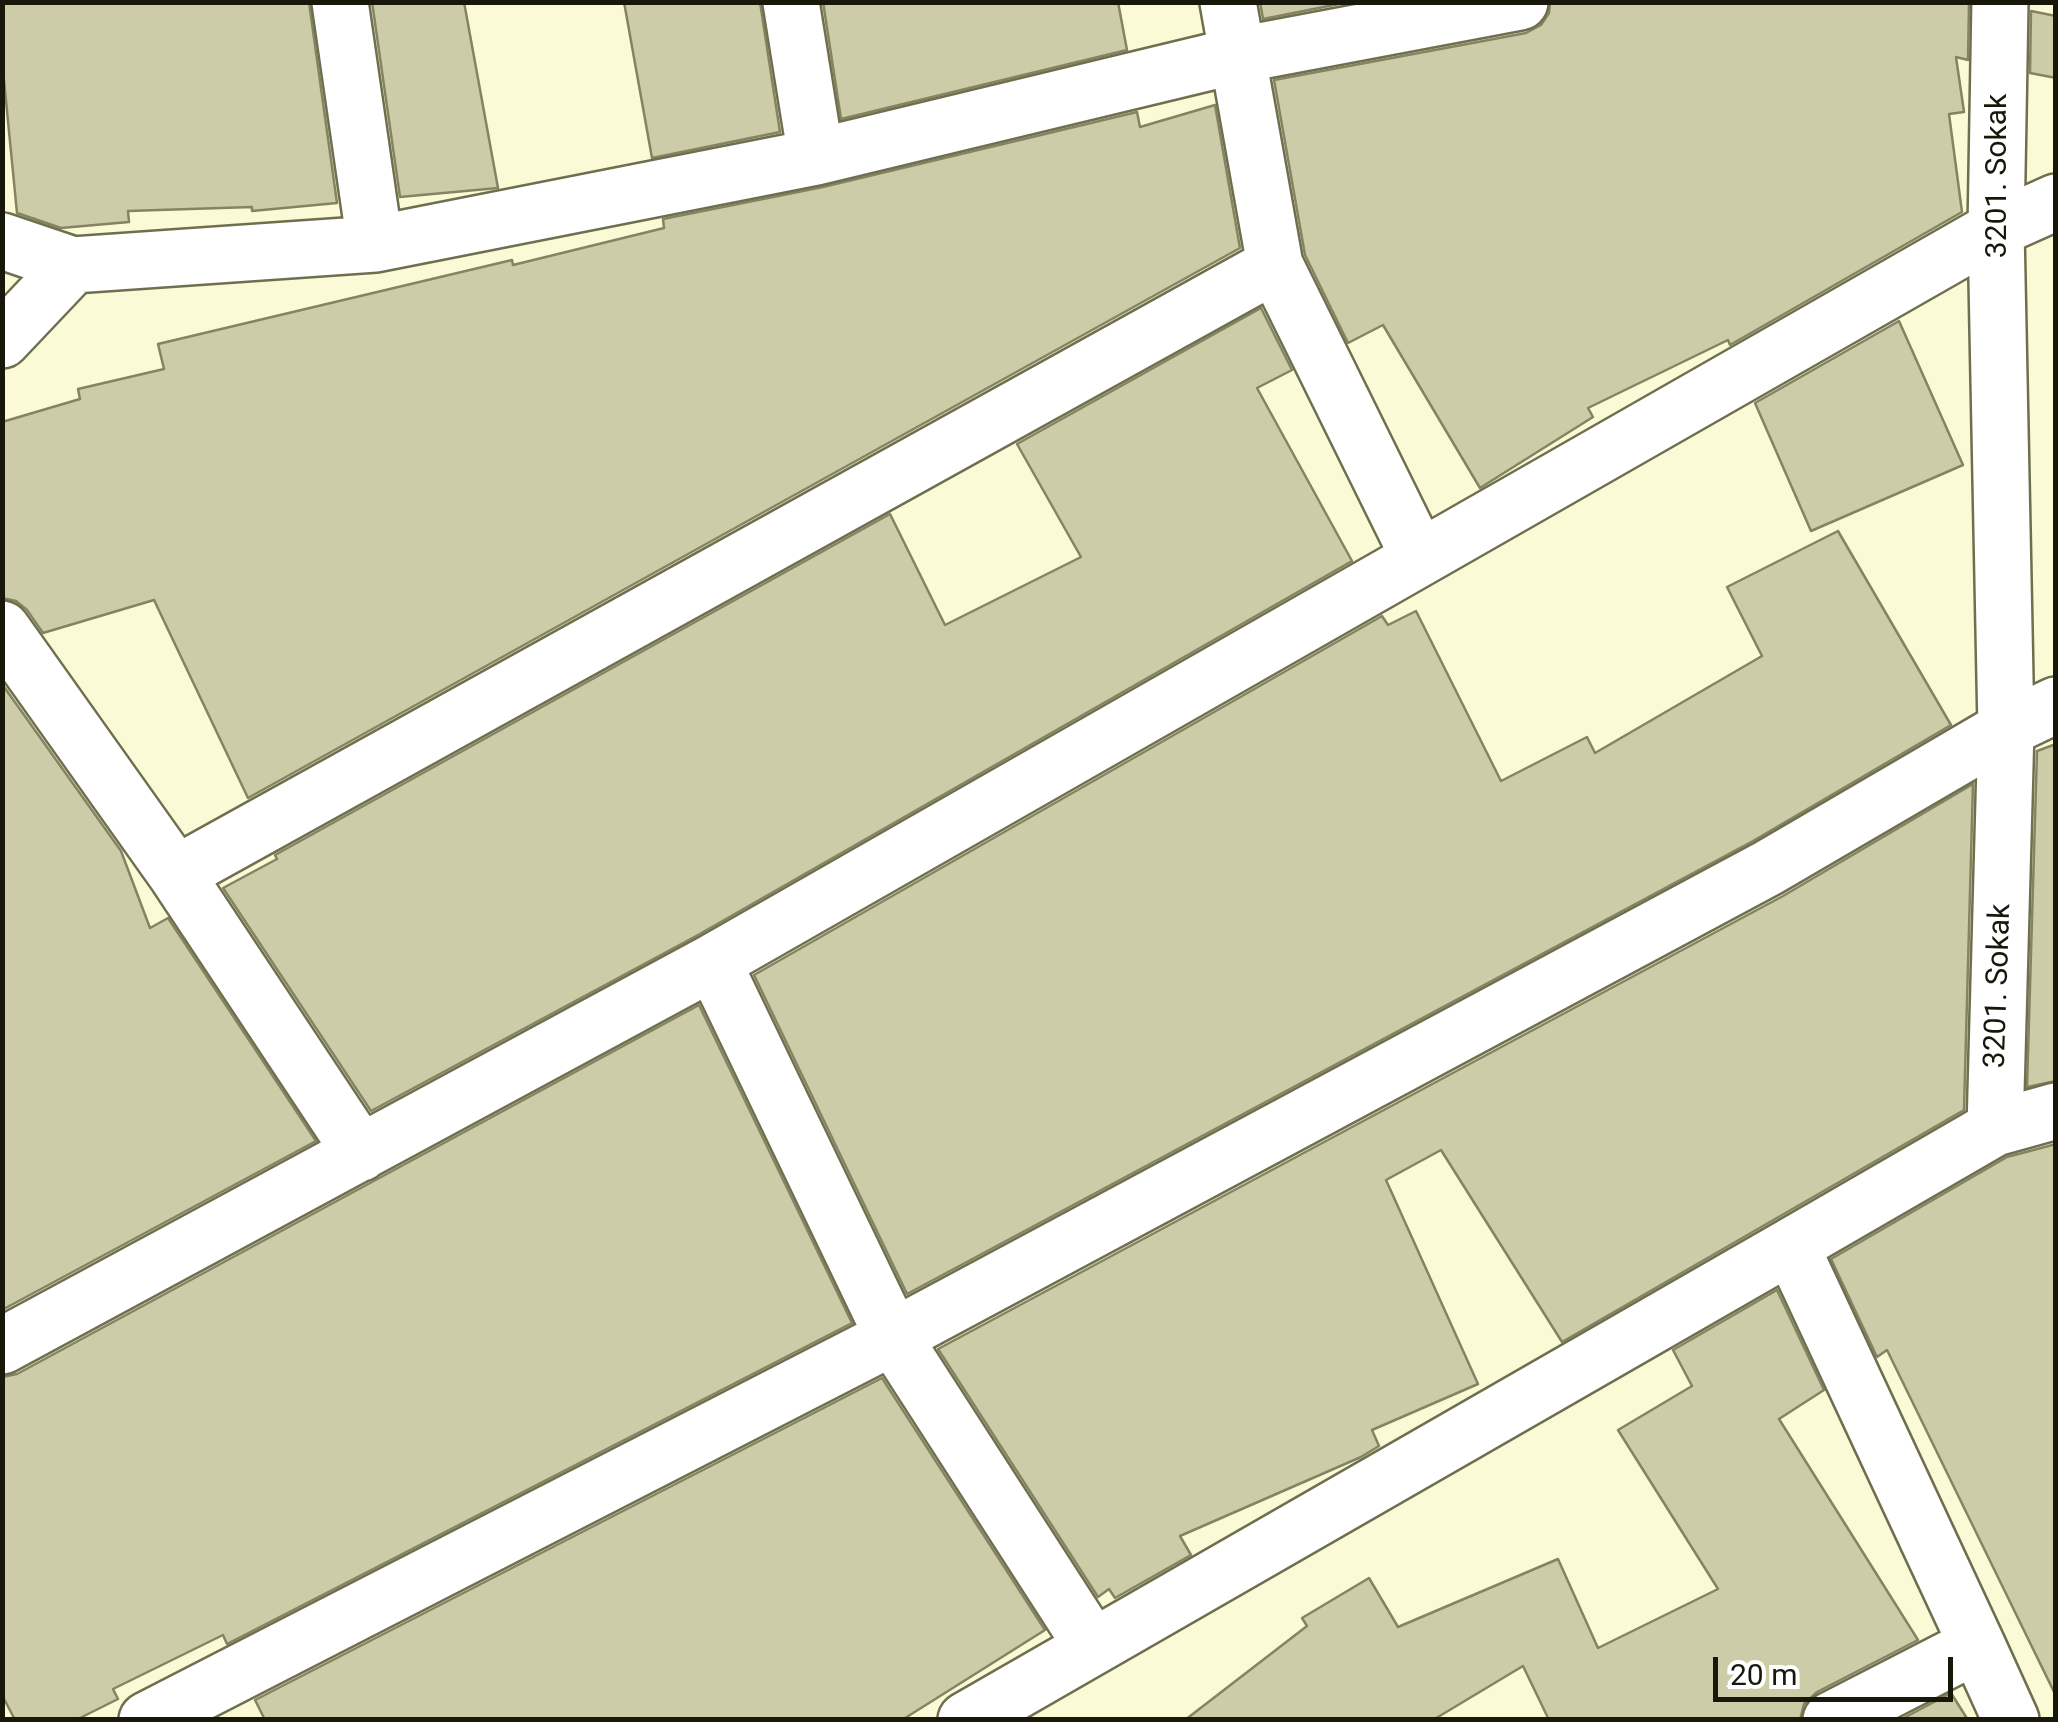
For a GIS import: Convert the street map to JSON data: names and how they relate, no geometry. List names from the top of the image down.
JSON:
{
  "streets": {
    "street": ["3201. Sokak"]
  },
  "scale_bar": "20 m"
}
